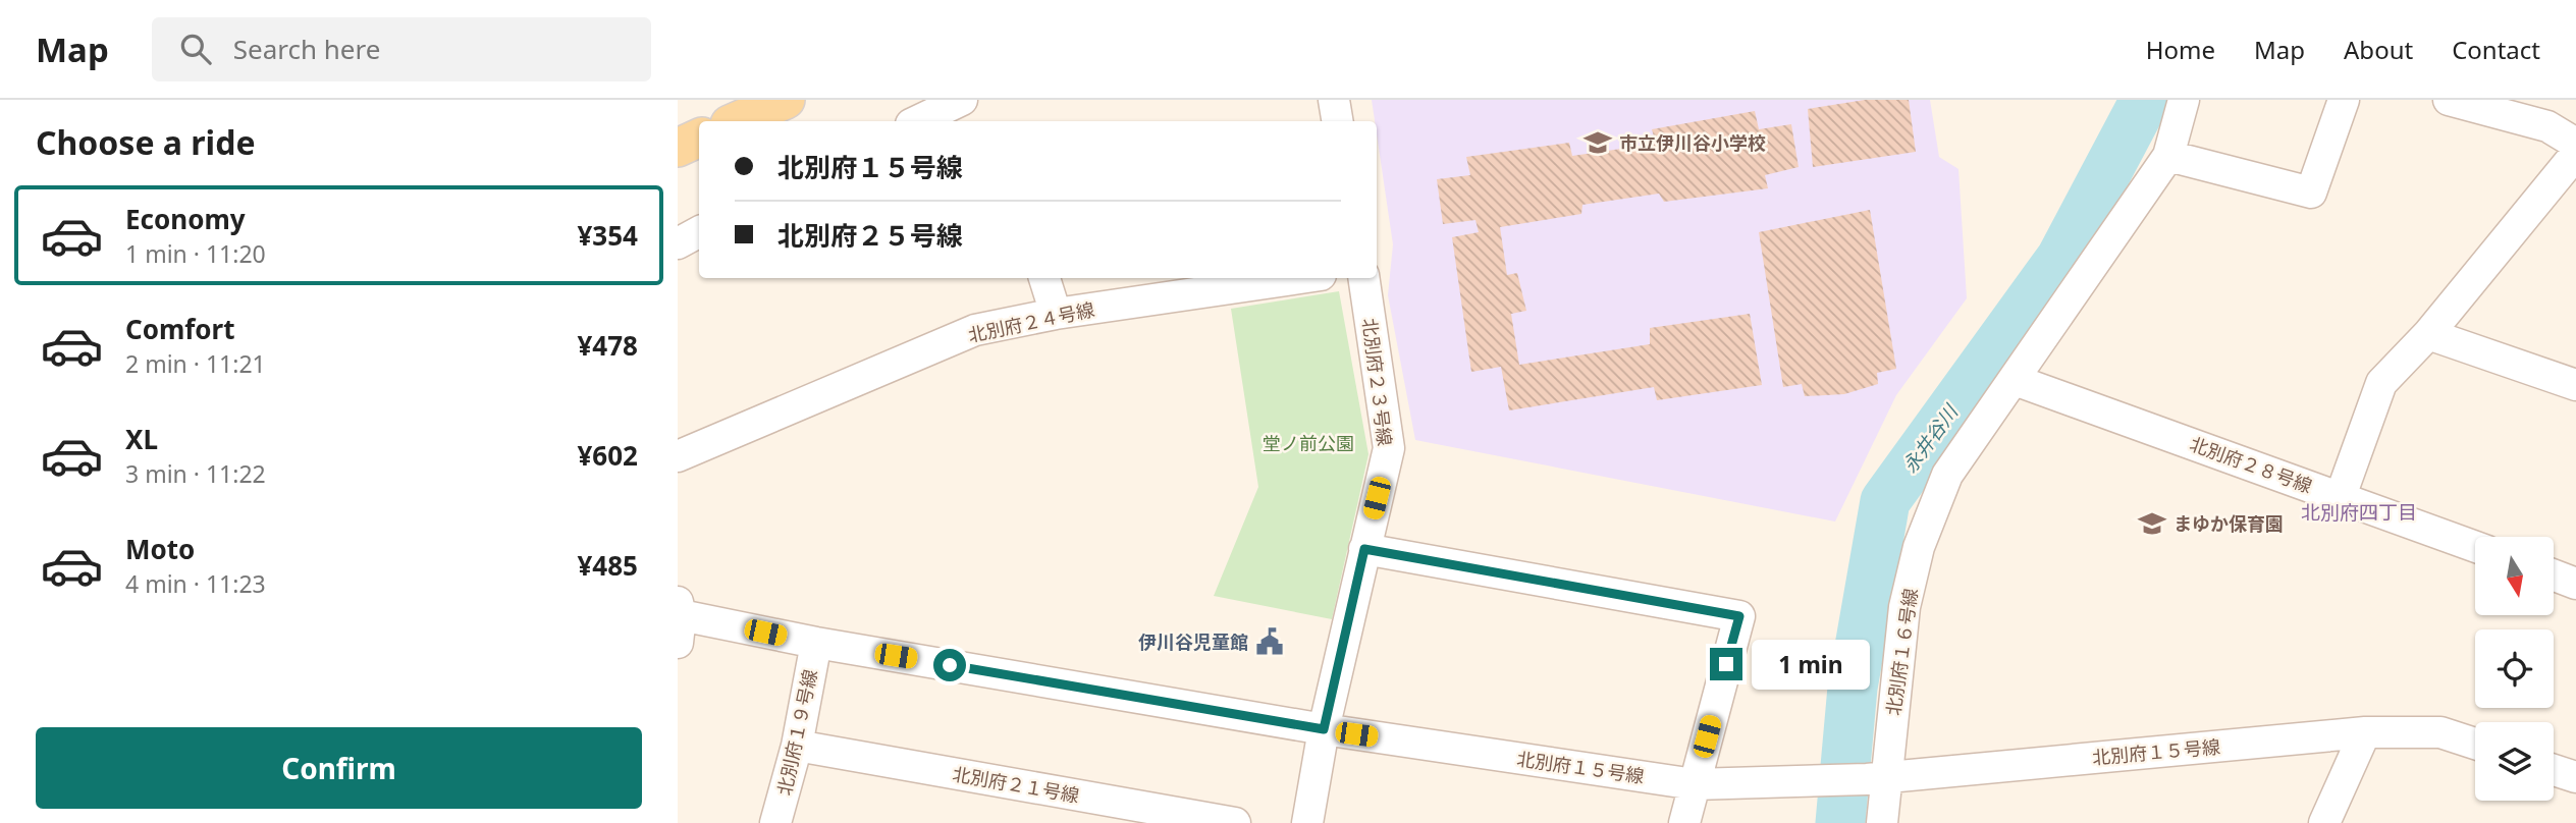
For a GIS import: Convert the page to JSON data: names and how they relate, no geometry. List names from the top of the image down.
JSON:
{
  "streets": {
    "street": [
      "北別府２４号線",
      "北別府２３号線",
      "北別府２８号線",
      "北別府１６号線",
      "北別府１９号線",
      "北別府１５号線",
      "北別府２１号線"
    ]
  },
  "crossings": [
    ["北別府２３号線", "北別府１５号線"],
    ["北別府２８号線", "北別府１６号線"],
    ["北別府１６号線", "北別府１５号線"],
    ["北別府１９号線", "北別府１５号線"],
    ["北別府１９号線", "北別府２１号線"]
  ],
  "districts": ["北別府四丁目"],
  "water": ["永井谷川"],
  "parks": ["堂ノ前公園"],
  "places": {
    "school or university": ["市立伊川谷小学校", "まゆか保育園"],
    "public building": ["伊川谷児童館"]
  },
  "north": "bottom",
  "page": {
    "header": "Map",
    "search": "Search here",
    "nav": [
      "Home",
      "Map",
      "About",
      "Contact"
    ],
    "heading": "Choose a ride",
    "banner": ["北別府１５号線", "北別府２５号線"],
    "list": [
      {
        "name": "Economy",
        "note": "1 min · 11:20",
        "value": "¥354"
      },
      {
        "name": "Comfort",
        "note": "2 min · 11:21",
        "value": "¥478"
      },
      {
        "name": "XL",
        "note": "3 min · 11:22",
        "value": "¥602"
      },
      {
        "name": "Moto",
        "note": "4 min · 11:23",
        "value": "¥485"
      }
    ],
    "bubble": "1 min",
    "buttons": "Confirm"
  }
}
